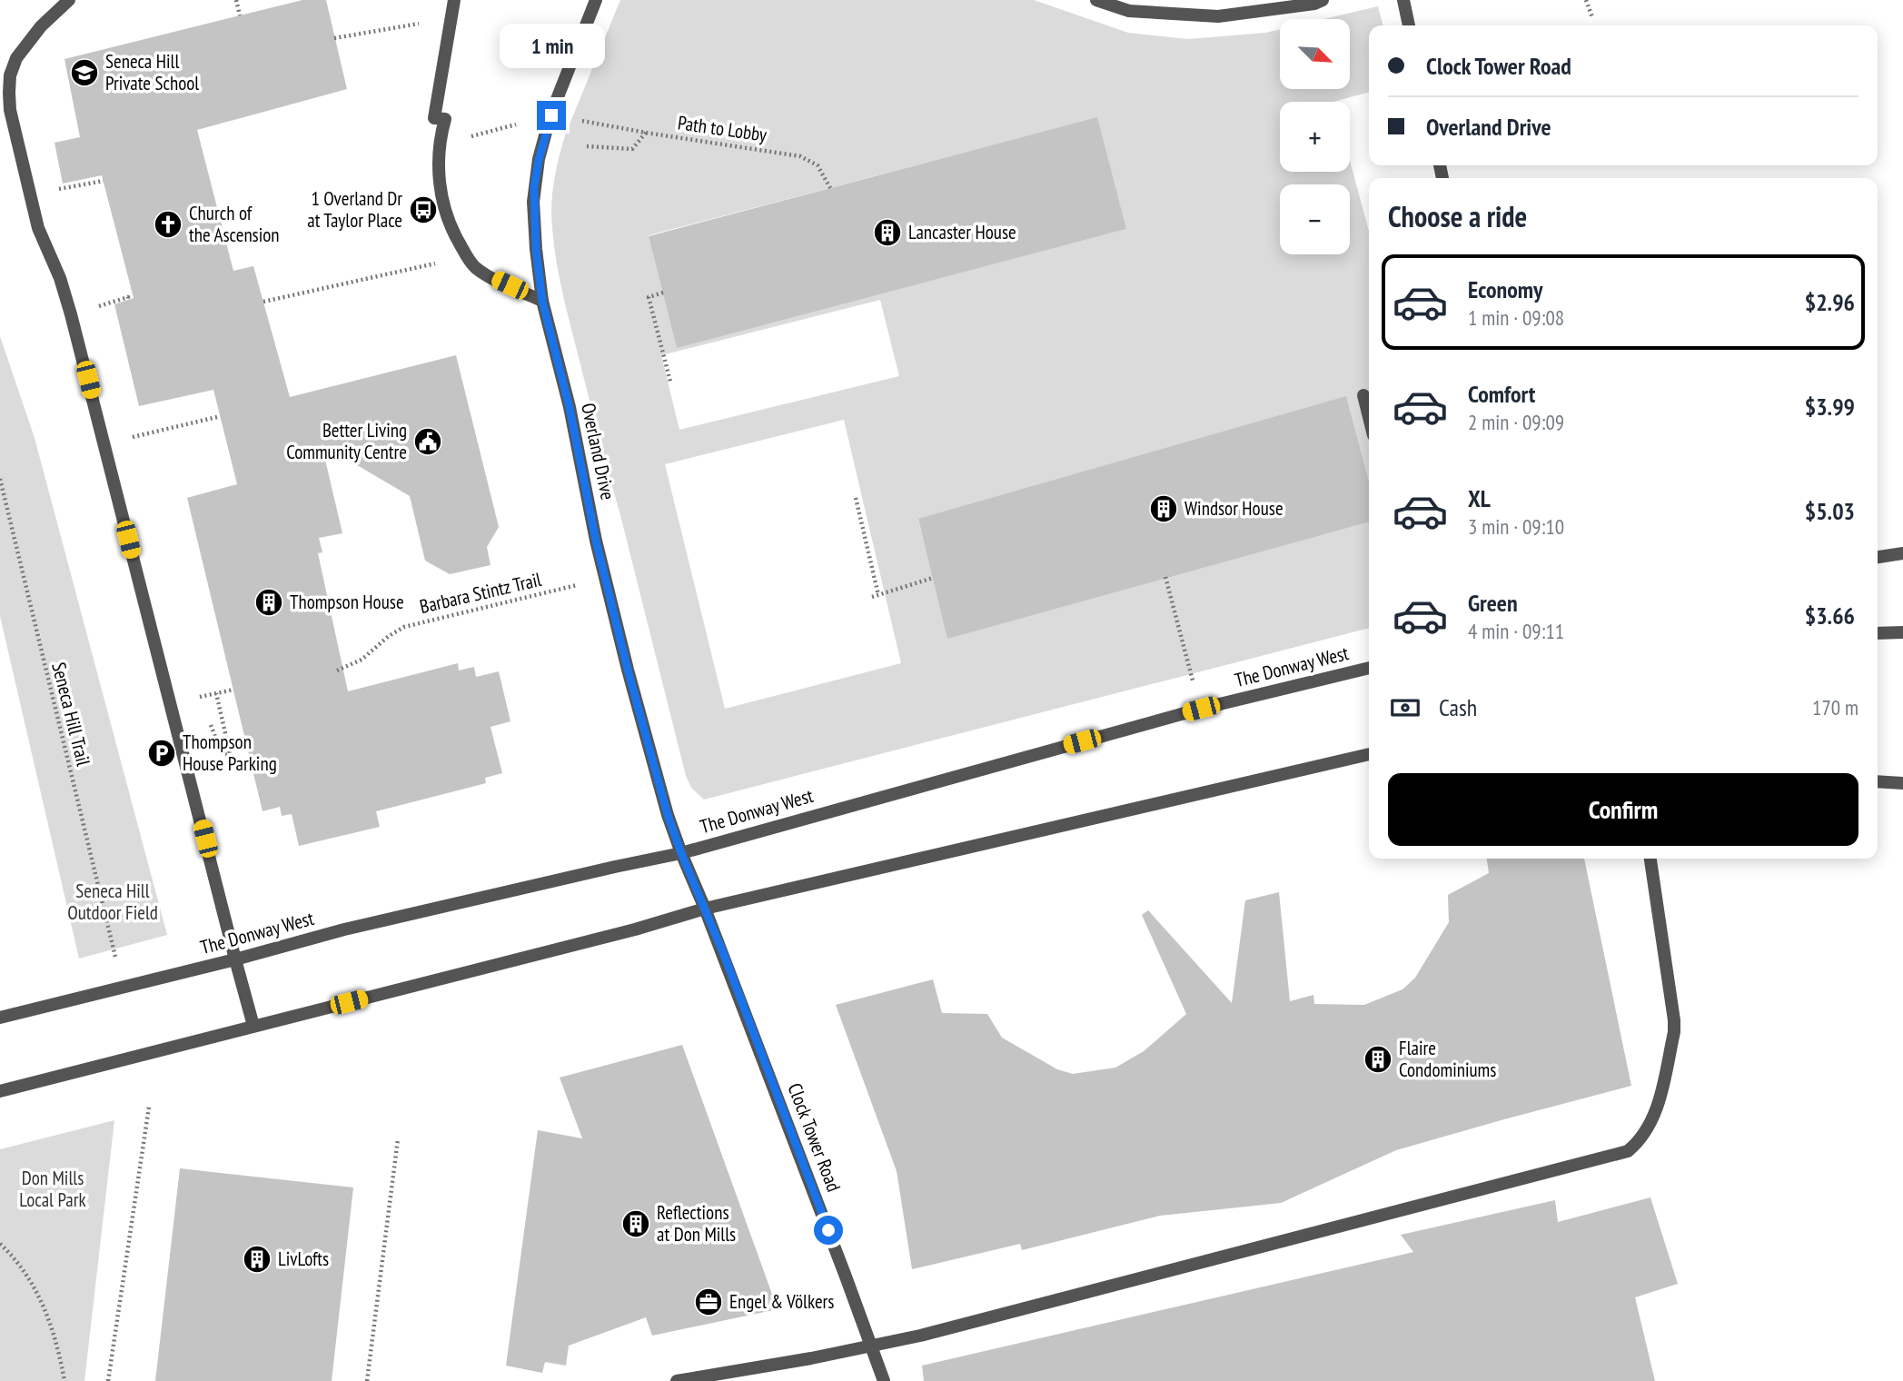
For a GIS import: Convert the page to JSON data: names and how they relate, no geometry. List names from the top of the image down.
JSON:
{
  "streets": {
    "street": ["Overland Drive", "The Donway West", "Clock Tower Road"],
    "path": ["Path to Lobby", "Barbara Stintz Trail", "Seneca Hill Trail"]
  },
  "crossings": [
    ["Overland Drive", "Barbara Stintz Trail"],
    ["Overland Drive", "The Donway West"],
    ["Overland Drive", "Clock Tower Road"]
  ],
  "parks": ["Seneca Hill Outdoor Field", "Don Mills Local Park"],
  "places": {
    "school or university": ["Seneca Hill Private School"],
    "bus stop": ["1 Overland Dr at Taylor Place"],
    "church": ["Church of the Ascension"],
    "building": [
      "Lancaster House",
      "Windsor House",
      "Thompson House",
      "Flaire Condominiums",
      "Reflections at Don Mills",
      "LivLofts"
    ],
    "public building": ["Better Living Community Centre"],
    "parking": ["Thompson House Parking"],
    "office": ["Engel & Völkers"]
  },
  "north": "bottom right",
  "page": {
    "map_buttons": ["+", "−"],
    "bubble": "1 min",
    "banner": ["Clock Tower Road", "Overland Drive"],
    "heading": "Choose a ride",
    "list": [
      {
        "name": "Economy",
        "note": "1 min · 09:08",
        "value": "$2.96"
      },
      {
        "name": "Comfort",
        "note": "2 min · 09:09",
        "value": "$3.99"
      },
      {
        "name": "XL",
        "note": "3 min · 09:10",
        "value": "$5.03"
      },
      {
        "name": "Green",
        "note": "4 min · 09:11",
        "value": "$3.66"
      }
    ],
    "pay": ["Cash", "170 m"],
    "buttons": "Confirm"
  }
}
